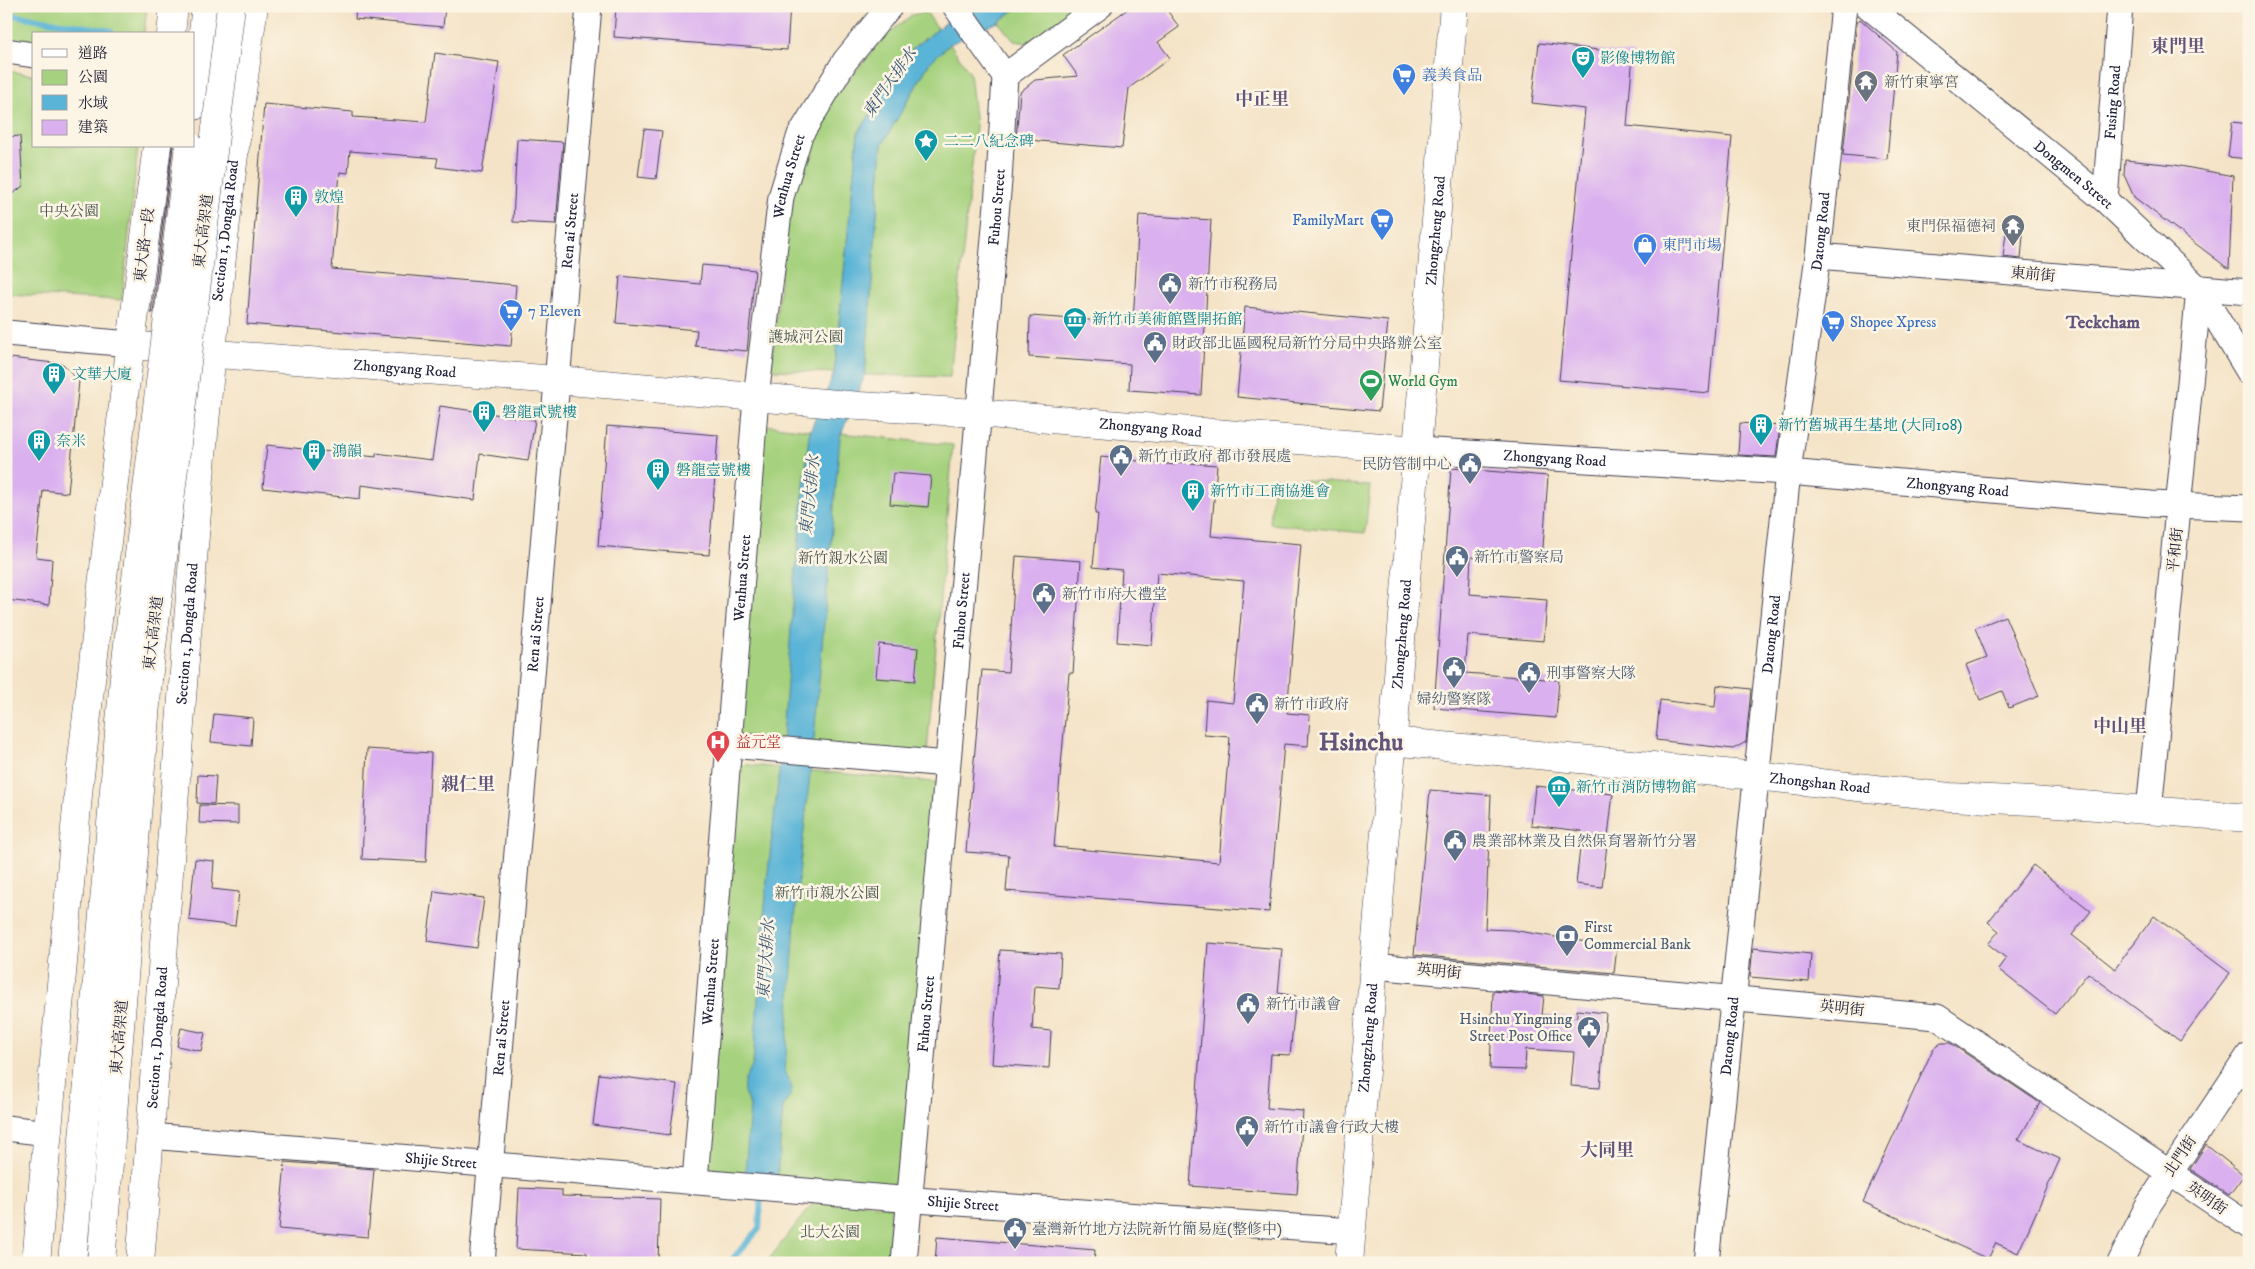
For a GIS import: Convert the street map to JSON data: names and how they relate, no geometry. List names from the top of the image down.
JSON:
{
  "streets": {
    "street": [
      "Fusing Road",
      "Dongmen Street",
      "Wenhua Street",
      "Fuhou Street",
      "Section 1, Dongda Road",
      "東大高架道",
      "Ren ai Street",
      "Zhongzheng Road",
      "Datong Road",
      "東大路一段",
      "東前街",
      "Zhongyang Road",
      "平和街",
      "Zhongshan Road",
      "英明街",
      "北門街",
      "Shijie Street"
    ]
  },
  "crossings": [
    ["Fusing Road", "Dongmen Street"],
    ["Dongmen Street", "東前街"],
    ["Dongmen Street", "平和街"],
    ["Wenhua Street", "Zhongyang Road"],
    ["Wenhua Street", "Shijie Street"],
    ["Fuhou Street", "Zhongyang Road"],
    ["Fuhou Street", "Shijie Street"],
    ["Section 1, Dongda Road", "Zhongyang Road"],
    ["Section 1, Dongda Road", "Shijie Street"],
    ["Ren ai Street", "Zhongyang Road"],
    ["Ren ai Street", "Shijie Street"],
    ["Zhongzheng Road", "Zhongyang Road"],
    ["Zhongzheng Road", "Zhongshan Road"],
    ["Zhongzheng Road", "英明街"],
    ["Zhongzheng Road", "Shijie Street"],
    ["Datong Road", "東前街"],
    ["Datong Road", "Zhongyang Road"],
    ["Datong Road", "Zhongshan Road"],
    ["Datong Road", "英明街"],
    ["東大路一段", "Zhongyang Road"],
    ["東前街", "平和街"],
    ["Zhongyang Road", "平和街"],
    ["平和街", "Zhongshan Road"],
    ["英明街", "北門街"]
  ],
  "districts": [
    "東門里",
    "中正里",
    "Teckcham",
    "中山里",
    "Hsinchu",
    "親仁里",
    "大同里"
  ],
  "water": ["東門大排水"],
  "parks": [
    "中央公園",
    "護城河公園",
    "新竹親水公園",
    "新竹市親水公園",
    "北大公園"
  ],
  "places": {
    "theatre": ["影像博物館"],
    "supermarket": [
      "義美食品",
      "FamilyMart",
      "7 Eleven",
      "Shopee Xpress"
    ],
    "temple": ["新竹東寧宮", "東門保福德祠"],
    "place": ["二二八紀念碑"],
    "building": [
      "敦煌",
      "文華大廈",
      "磐龍貳號樓",
      "新竹舊城再生基地 (大同108)",
      "奈米",
      "鴻韻",
      "磐龍壹號樓",
      "新竹市工商協進會"
    ],
    "shop": ["東門市場"],
    "public building": [
      "新竹市稅務局",
      "財政部北區國稅局新竹分局中央路辦公室",
      "新竹市政府 都市發展處",
      "民防管制中心",
      "新竹市警察局",
      "新竹市府大禮堂",
      "婦幼警察隊",
      "刑事警察大隊",
      "新竹市政府",
      "農業部林業及自然保育署新竹分署",
      "新竹市議會",
      "Hsinchu Yingming Street Post Office",
      "新竹市議會行政大樓",
      "臺灣新竹地方法院新竹簡易庭(整修中)"
    ],
    "museum": ["新竹市美術館暨開拓館", "新竹市消防博物館"],
    "sports": ["World Gym"],
    "hospital": ["益元堂"],
    "bank": ["First Commercial Bank"]
  },
  "legend": [
    "道路",
    "公園",
    "水域",
    "建築"
  ]
}
